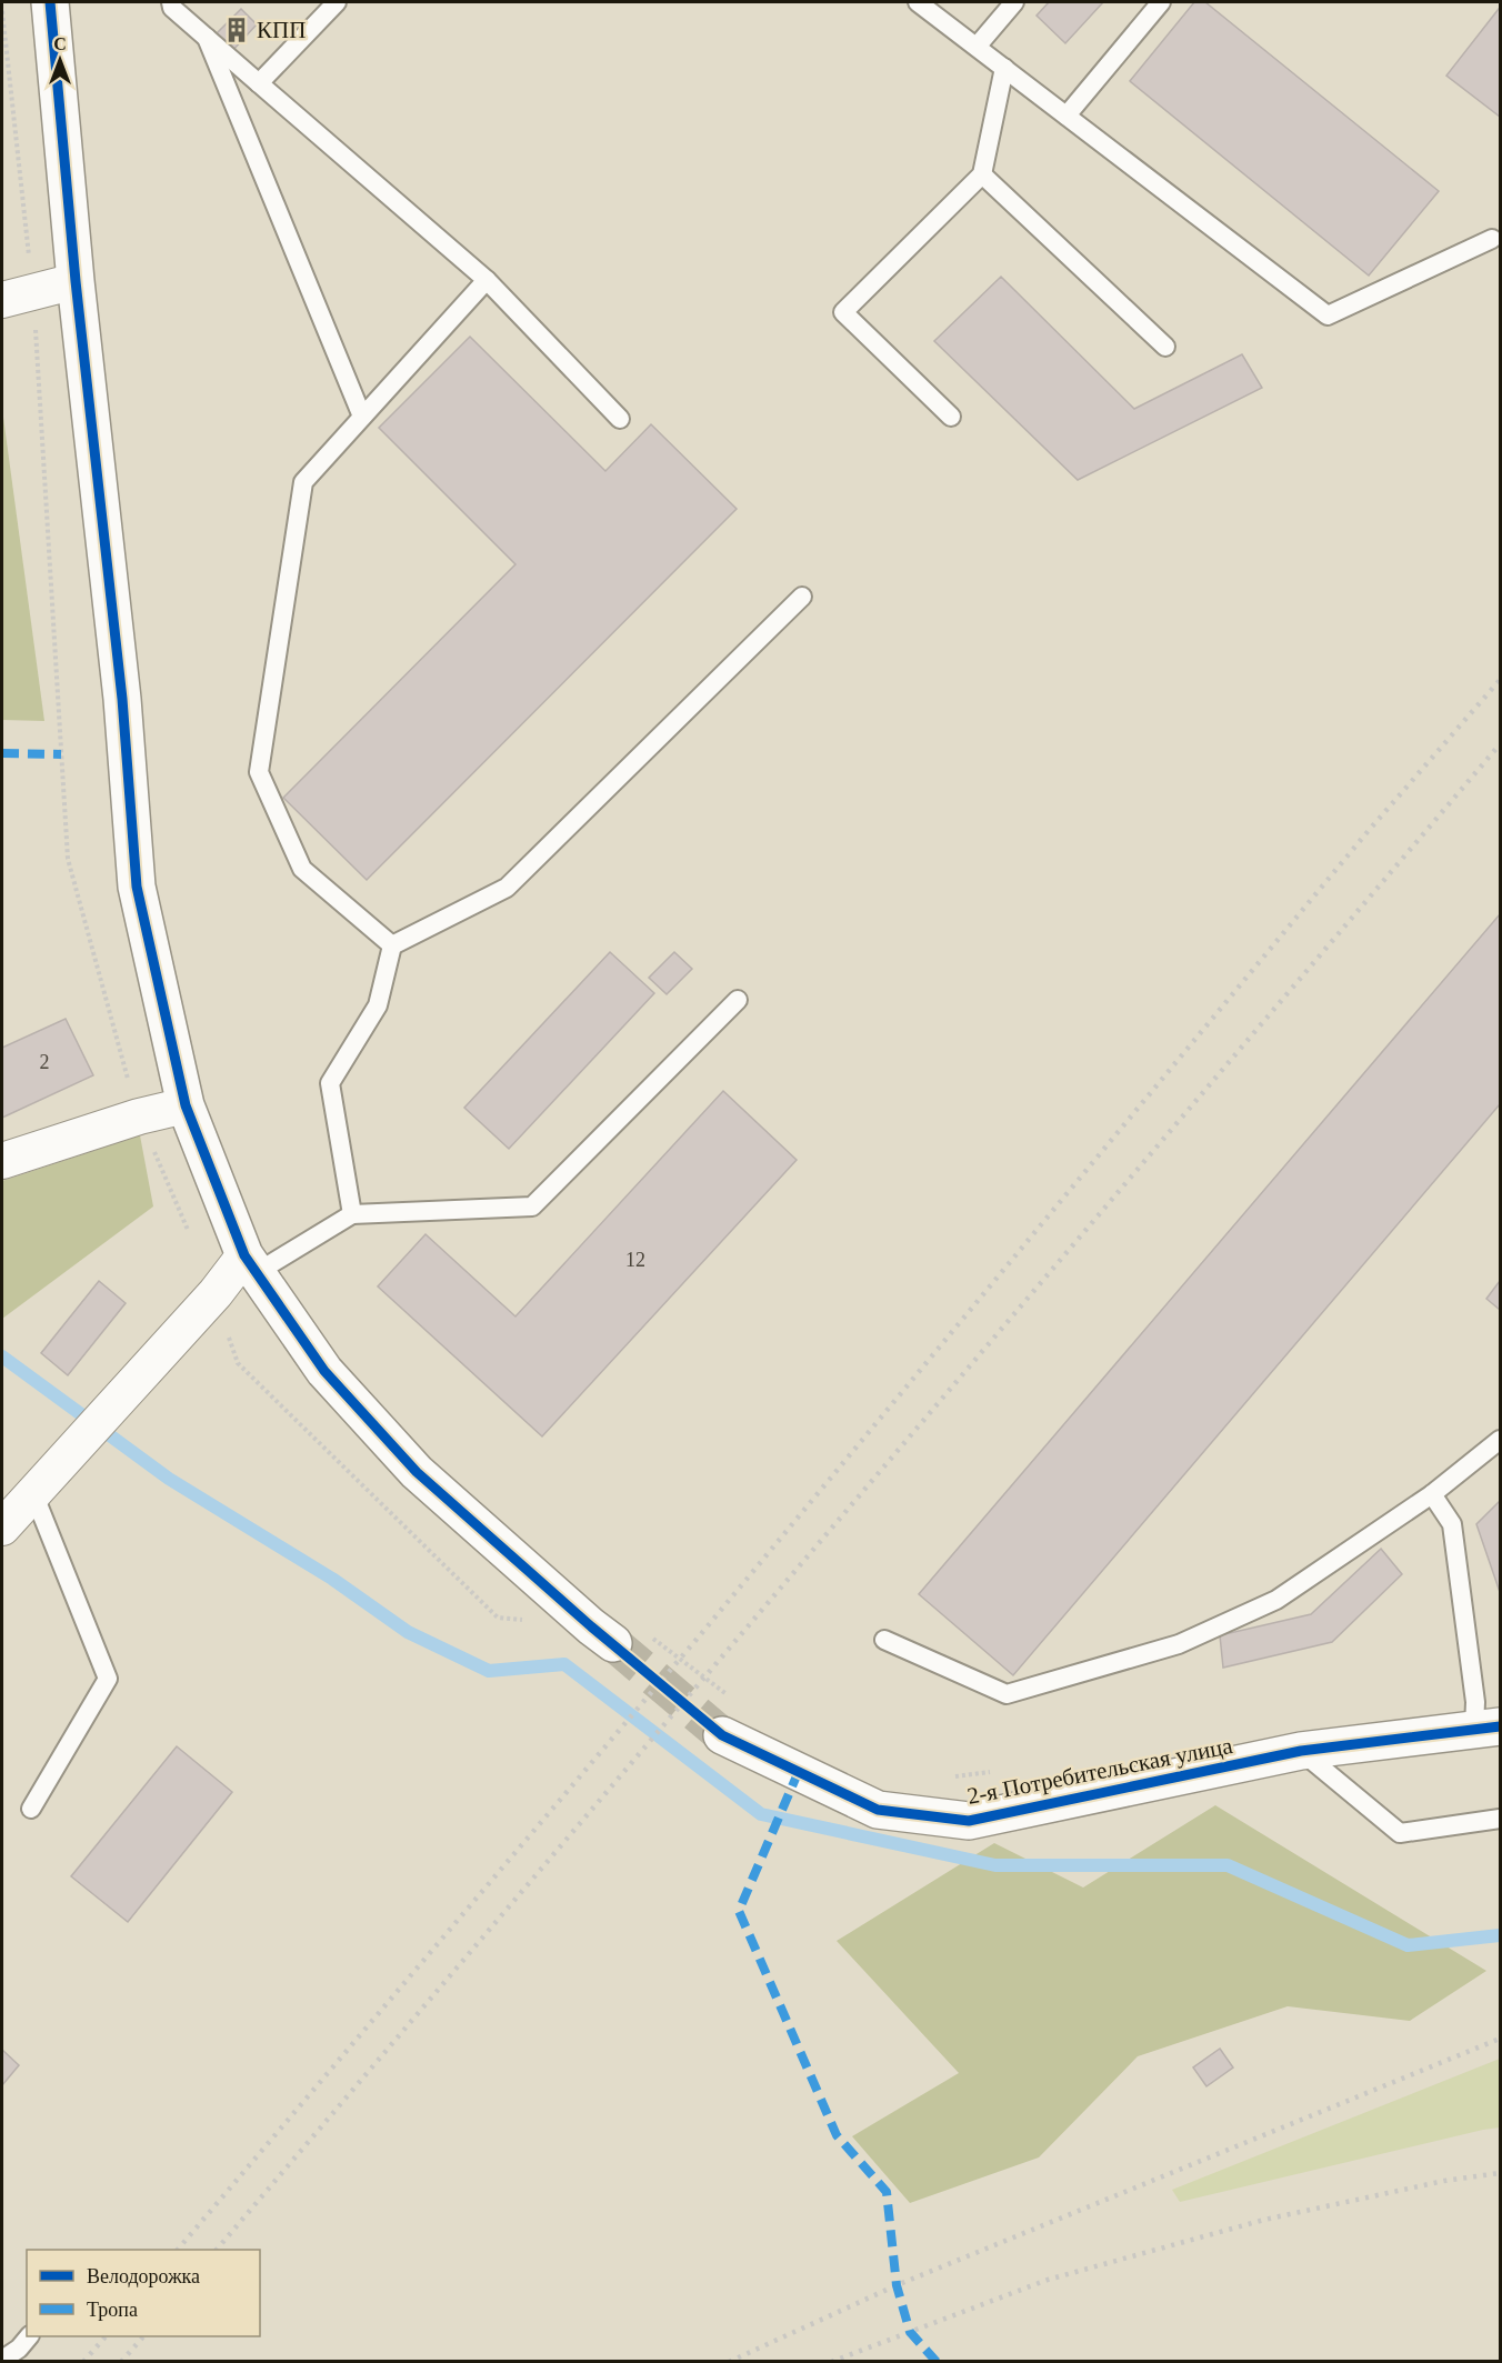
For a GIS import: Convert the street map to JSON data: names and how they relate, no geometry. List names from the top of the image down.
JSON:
{
  "streets": {
    "street": ["2-я Потребительская улица"]
  },
  "places": {
    "building": ["КПП"]
  },
  "house_numbers": ["2", "12"],
  "legend": ["Велодорожка", "Тропа"],
  "north": "top"
}
